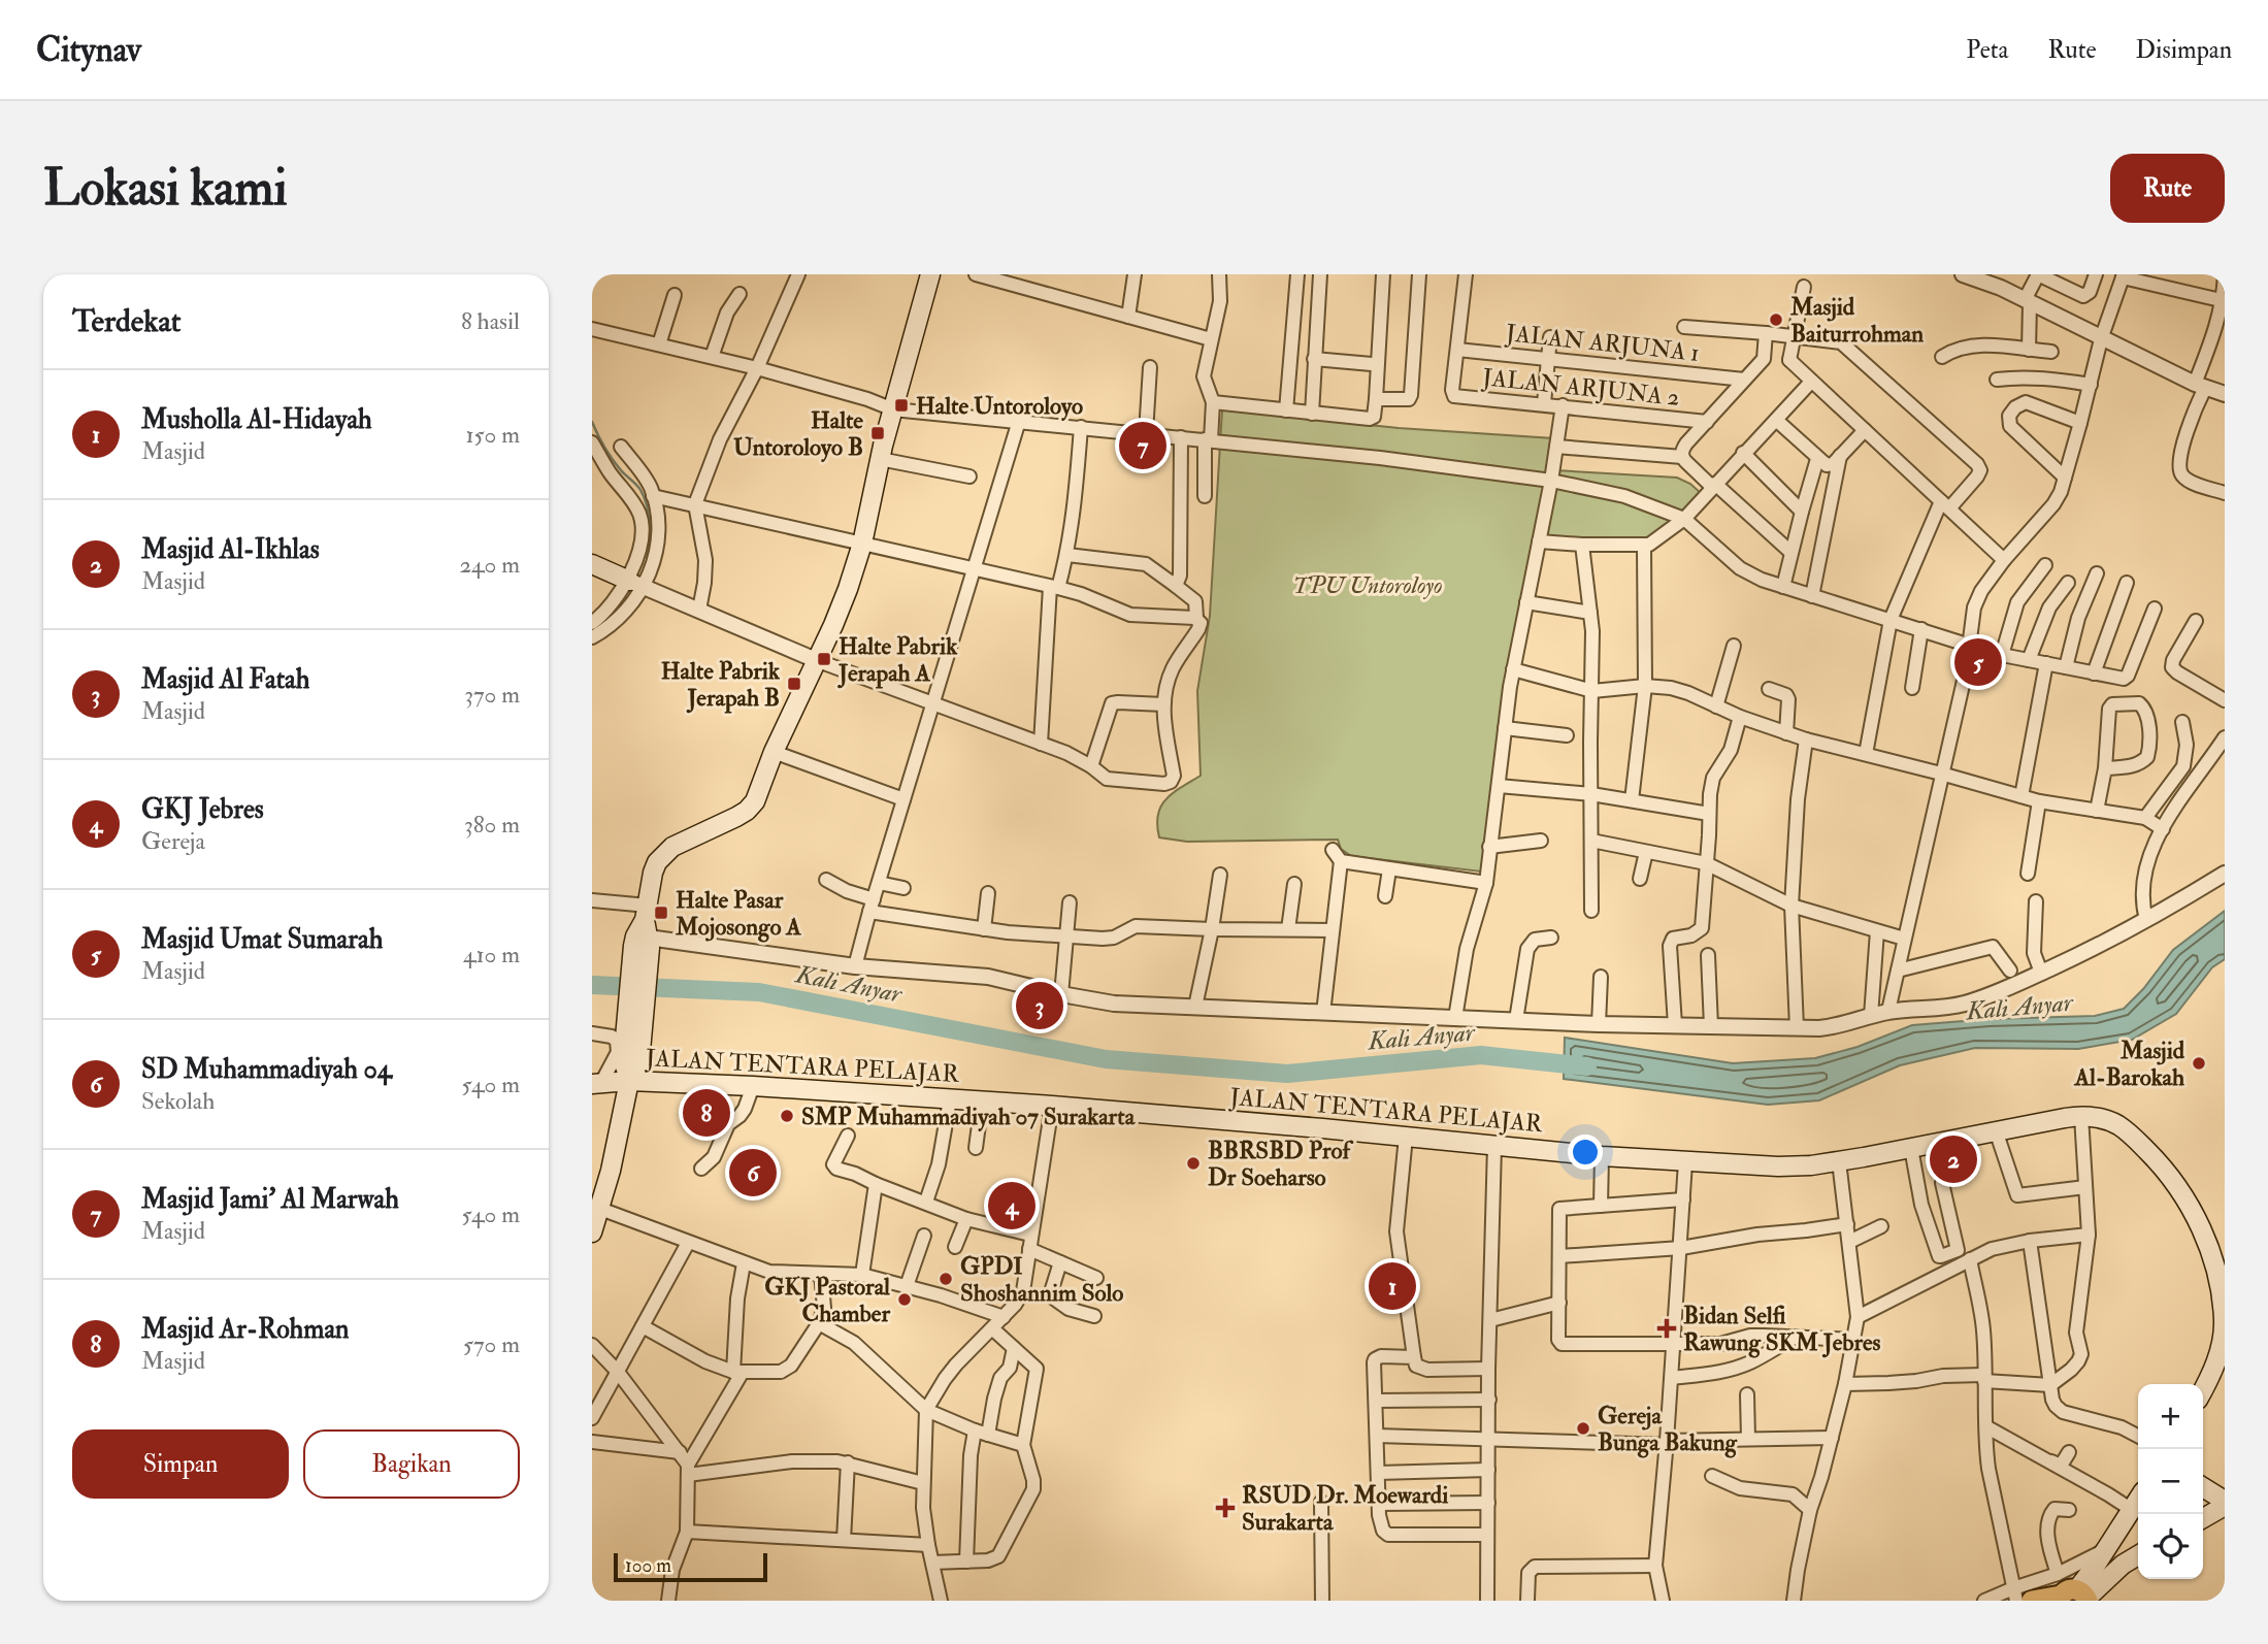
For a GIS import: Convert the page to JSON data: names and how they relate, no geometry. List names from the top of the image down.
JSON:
{
  "streets": {
    "main road": ["JALAN TENTARA PELAJAR"],
    "street": ["JALAN ARJUNA 1", "JALAN ARJUNA 2"]
  },
  "crossings": [
    ["JALAN ARJUNA 1", "JALAN ARJUNA 2"]
  ],
  "water": ["Kali Anyar"],
  "parks": ["TPU Untoroloyo"],
  "places": {
    "other": [
      "Masjid Baiturrohman",
      "Masjid Al-Barokah",
      "SMP Muhammadiyah 07 Surakarta",
      "BBRSBD Prof Dr Soeharso",
      "GPDI Shoshannim Solo",
      "GKJ Pastoral Chamber",
      "Gereja Bunga Bakung"
    ],
    "transit": [
      "Halte Untoroloyo",
      "Halte Untoroloyo B",
      "Halte Pabrik Jerapah A",
      "Halte Pabrik Jerapah B",
      "Halte Pasar Mojosongo A"
    ],
    "health": ["Bidan Selfi Rawung SKM Jebres", "RSUD Dr. Moewardi Surakarta"]
  },
  "scale_bar": "100 m",
  "page": {
    "header": "Citynav",
    "nav": ["Peta", "Rute", "Disimpan"],
    "buttons": [
      "Rute",
      ["Simpan", "Bagikan"]
    ],
    "title": "Lokasi kami",
    "heading": ["Terdekat", "8 hasil"],
    "list": [
      {
        "mark": "1",
        "name": "Musholla Al-Hidayah",
        "note": "Masjid",
        "value": "150 m"
      },
      {
        "mark": "2",
        "name": "Masjid Al-Ikhlas",
        "note": "Masjid",
        "value": "240 m"
      },
      {
        "mark": "3",
        "name": "Masjid Al Fatah",
        "note": "Masjid",
        "value": "370 m"
      },
      {
        "mark": "4",
        "name": "GKJ Jebres",
        "note": "Gereja",
        "value": "380 m"
      },
      {
        "mark": "5",
        "name": "Masjid Umat Sumarah",
        "note": "Masjid",
        "value": "410 m"
      },
      {
        "mark": "6",
        "name": "SD Muhammadiyah 04",
        "note": "Sekolah",
        "value": "540 m"
      },
      {
        "mark": "7",
        "name": "Masjid Jami' Al Marwah",
        "note": "Masjid",
        "value": "540 m"
      },
      {
        "mark": "8",
        "name": "Masjid Ar-Rohman",
        "note": "Masjid",
        "value": "570 m"
      }
    ],
    "pins": [
      "7",
      "5",
      "3",
      "8",
      "2",
      "6",
      "4",
      "1"
    ],
    "map_buttons": ["+", "−"],
    "scale": "100 m"
  }
}
